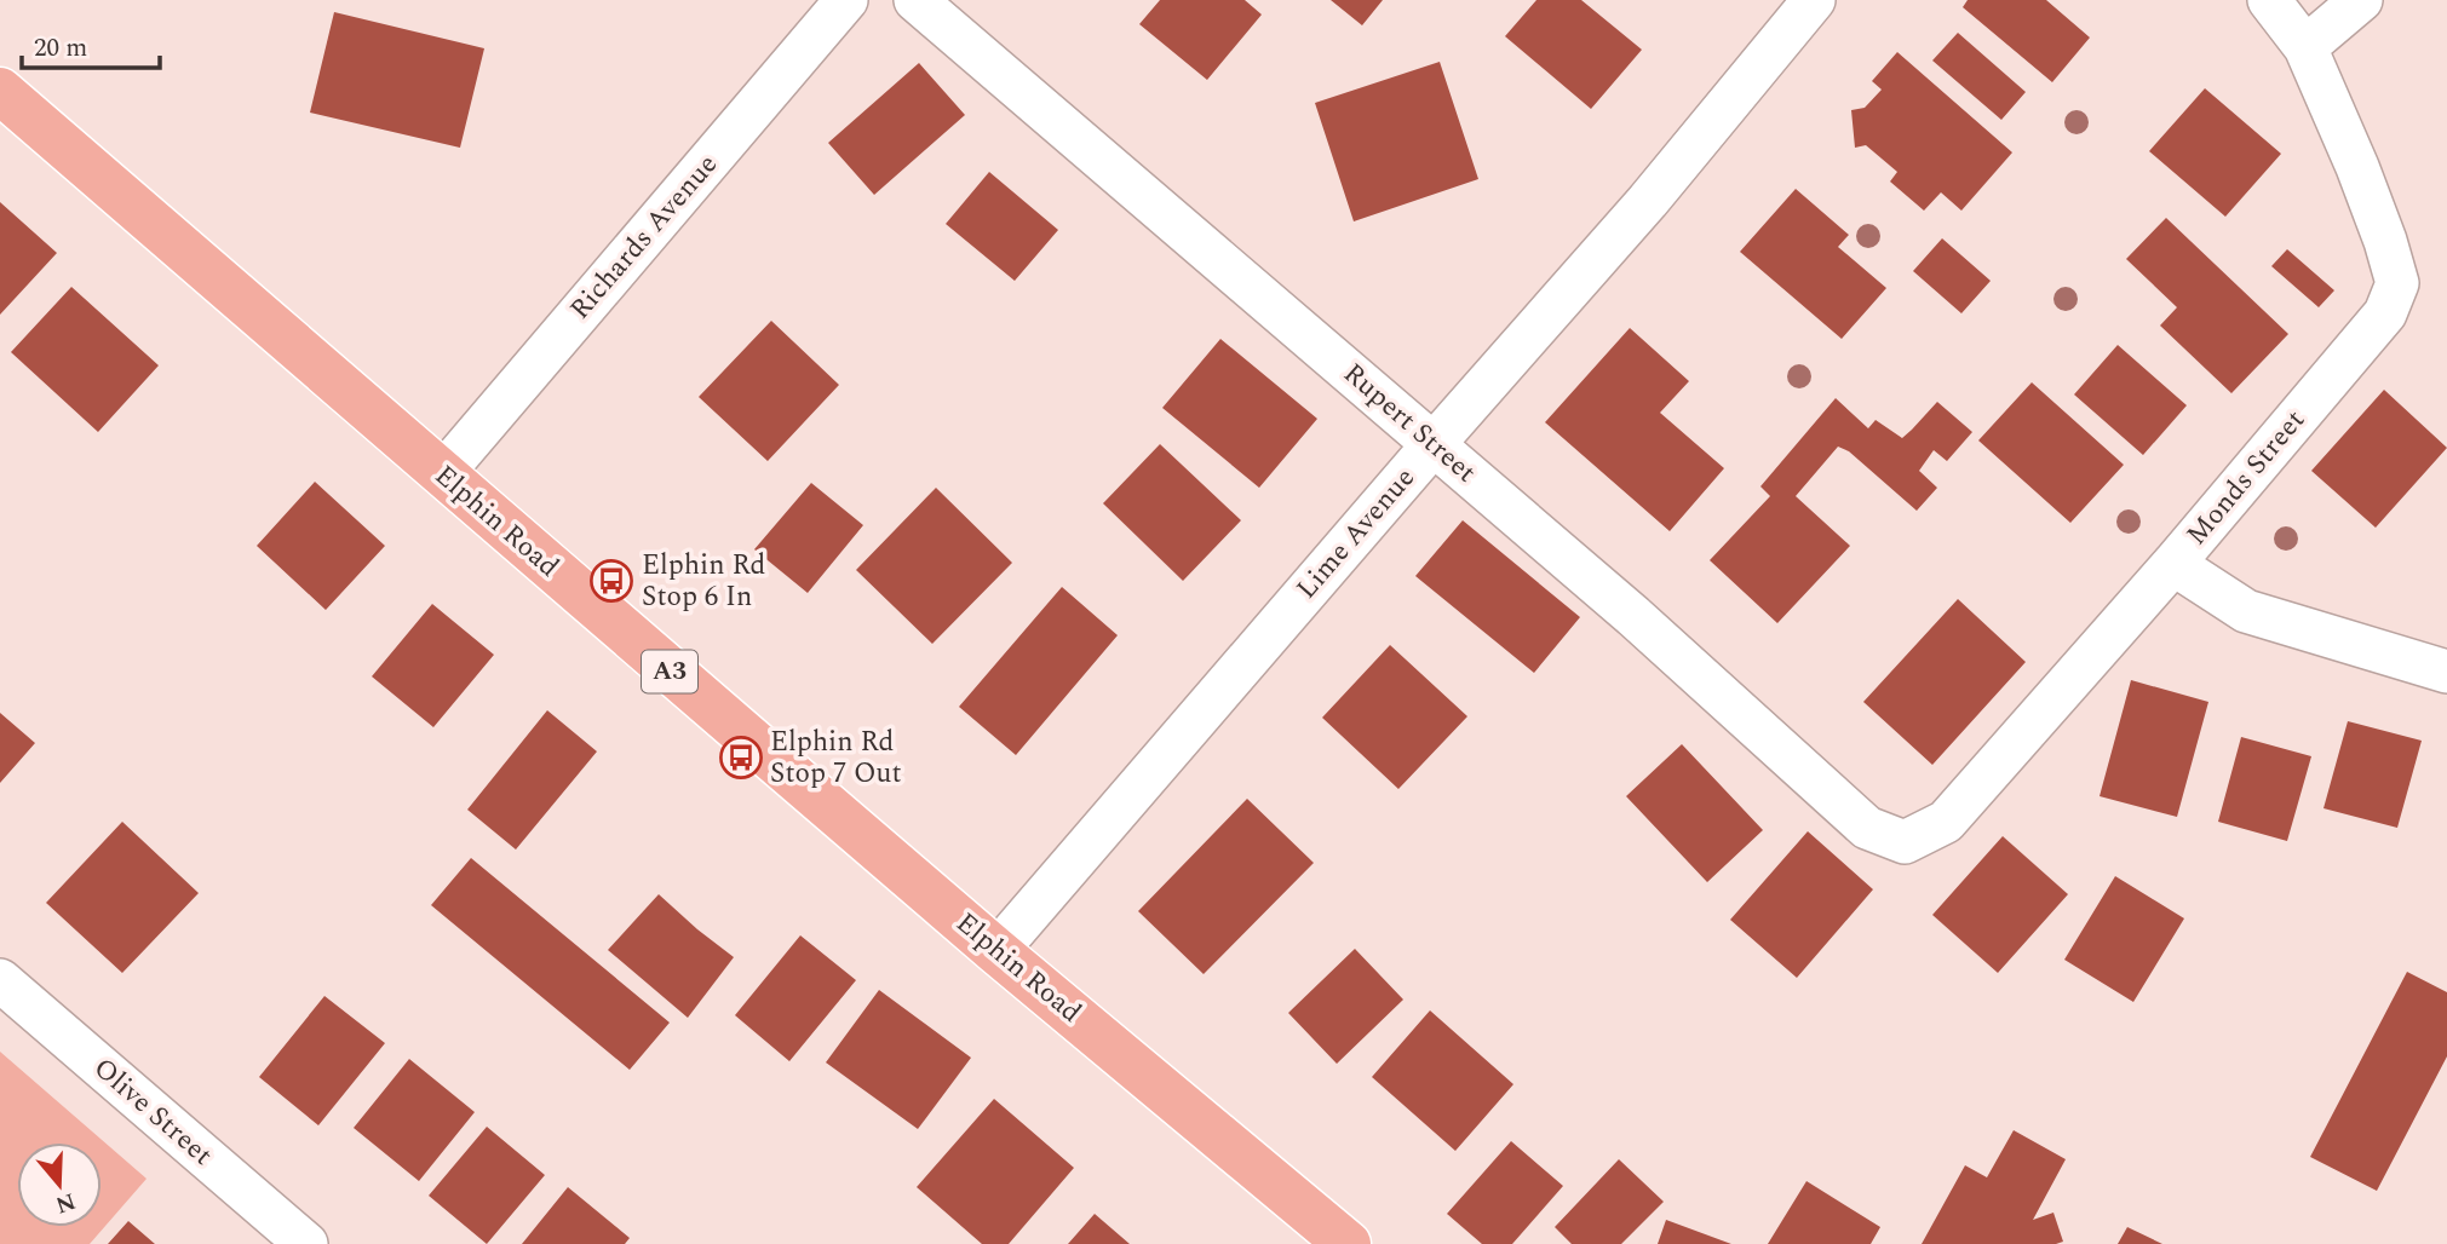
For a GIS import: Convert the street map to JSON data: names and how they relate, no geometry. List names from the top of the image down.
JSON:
{
  "streets": {
    "highway": ["Elphin Road", "A3"],
    "street": [
      "Richards Avenue",
      "Rupert Street",
      "Monds Street",
      "Lime Avenue",
      "Olive Street"
    ]
  },
  "crossings": [
    ["Richards Avenue", "Elphin Road"],
    ["Rupert Street", "Monds Street"],
    ["Rupert Street", "Lime Avenue"],
    ["Elphin Road", "Lime Avenue"]
  ],
  "places": {
    "bus stop": ["Elphin Rd Stop 6 In", "Elphin Rd Stop 7 Out"]
  },
  "scale_bar": "20 m",
  "north": "bottom"
}
